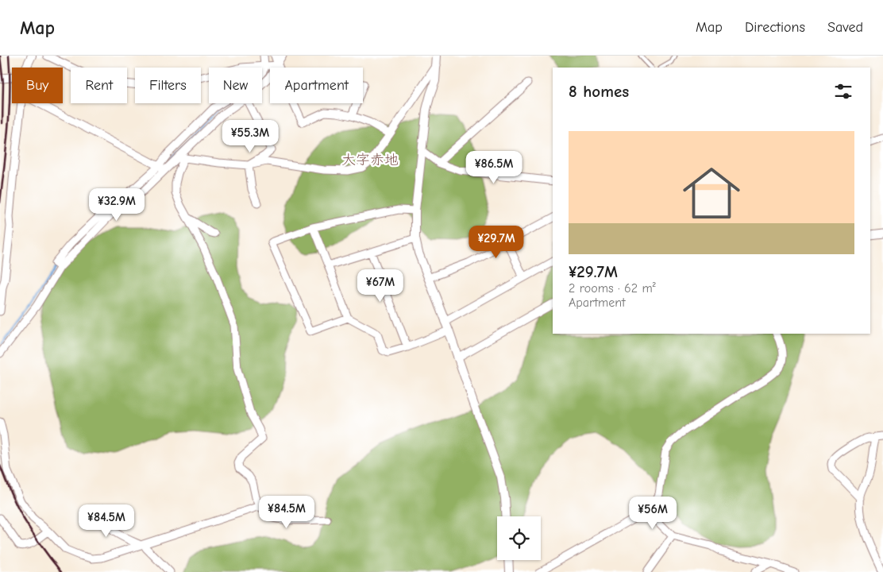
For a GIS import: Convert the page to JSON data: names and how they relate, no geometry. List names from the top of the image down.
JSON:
{
  "districts": ["大字赤地"],
  "page": {
    "header": "Map",
    "nav": ["Map", "Directions", "Saved"],
    "chip": [
      "Buy",
      "Rent",
      "Filters",
      "New",
      "Apartment"
    ],
    "heading": "8 homes",
    "list": [
      {
        "name": "¥29.7M",
        "note": "2 rooms · 62 m² · Apartment"
      }
    ],
    "price": [
      "¥55.3M",
      "¥86.5M",
      "¥32.9M",
      "¥29.7M",
      "¥67M",
      "¥84.5M",
      "¥56M",
      "¥84.5M"
    ]
  }
}
